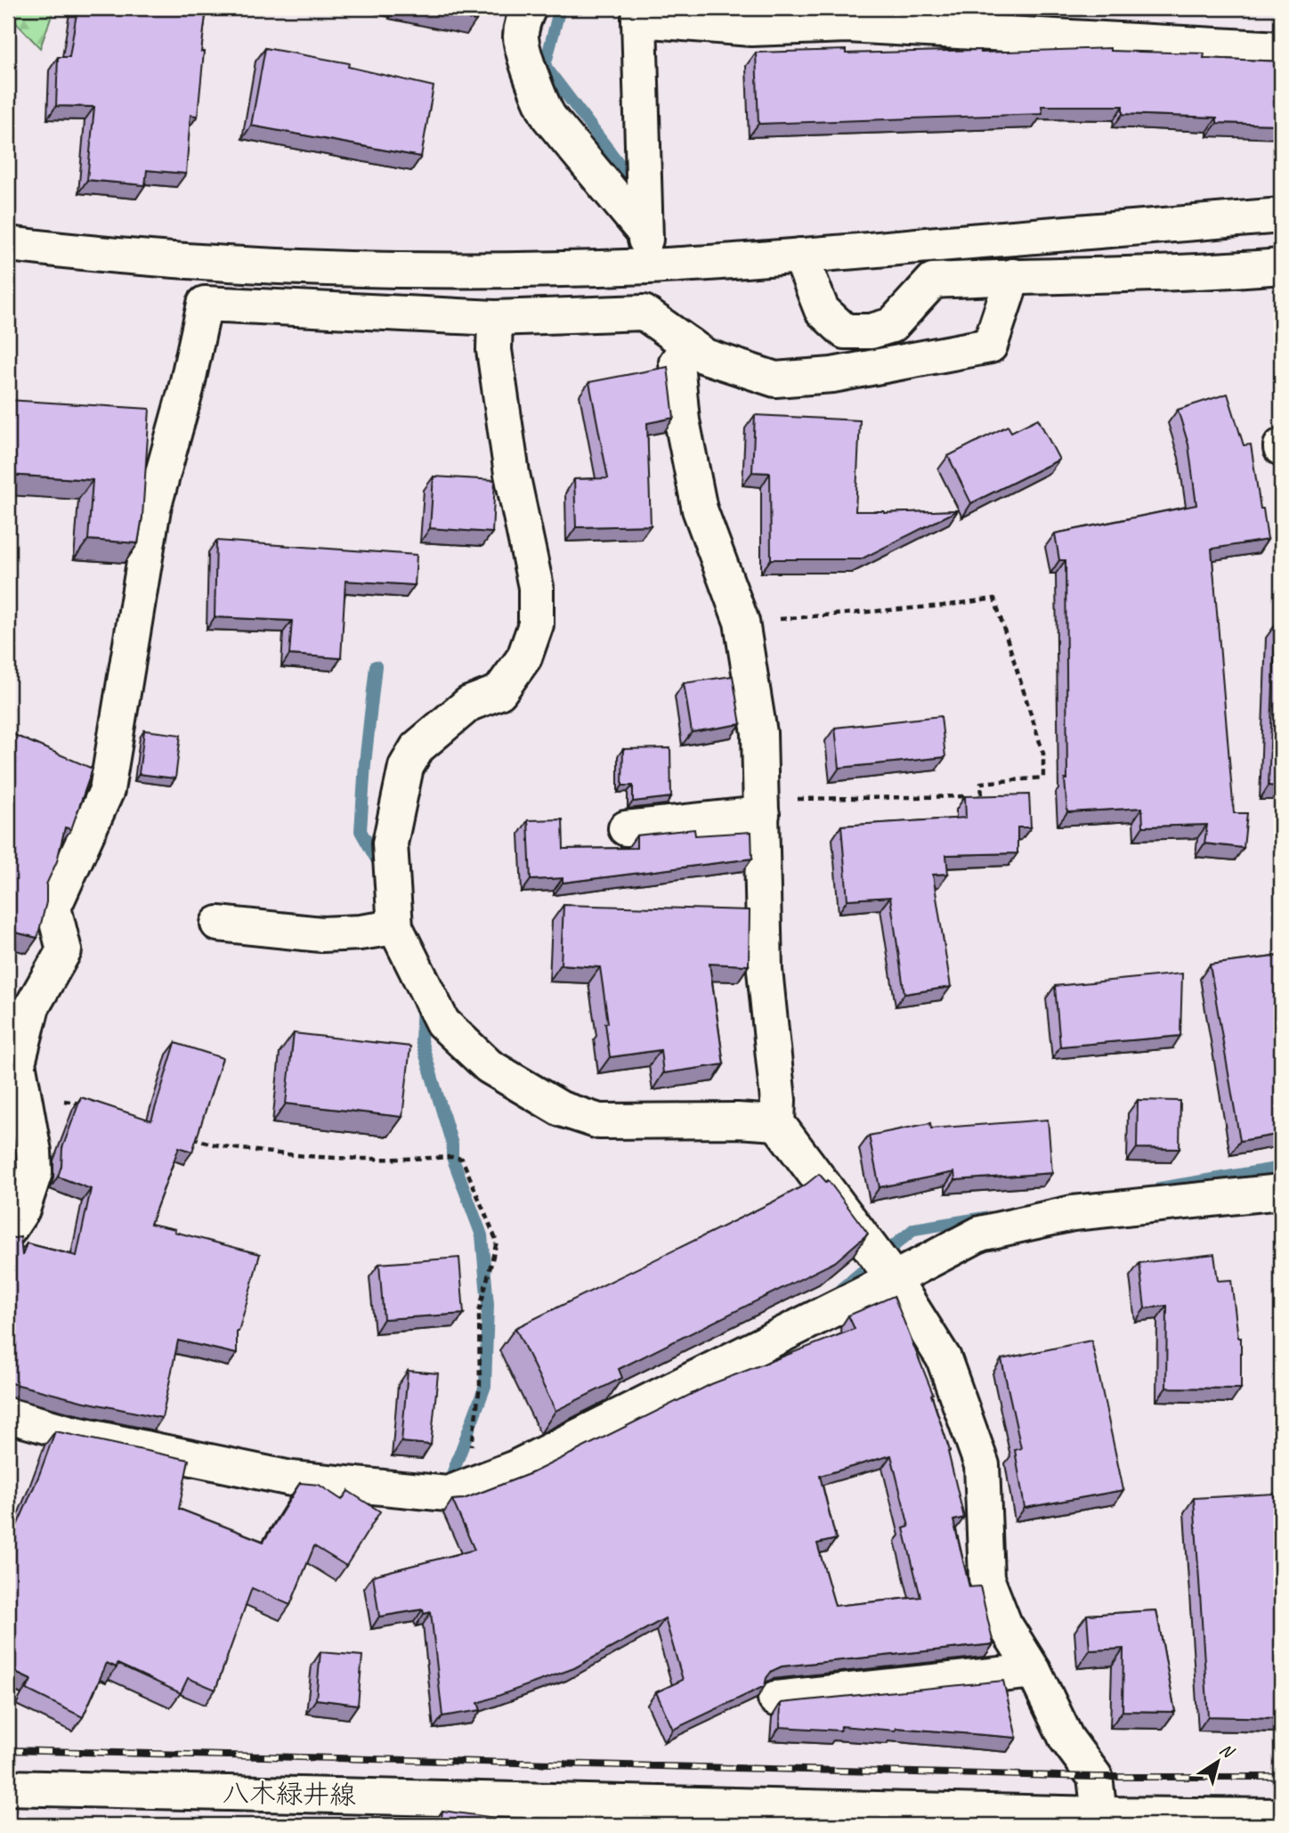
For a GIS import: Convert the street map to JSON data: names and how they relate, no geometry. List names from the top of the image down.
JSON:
{
  "streets": {
    "street": ["八木緑井線"]
  },
  "north": "top right"
}
